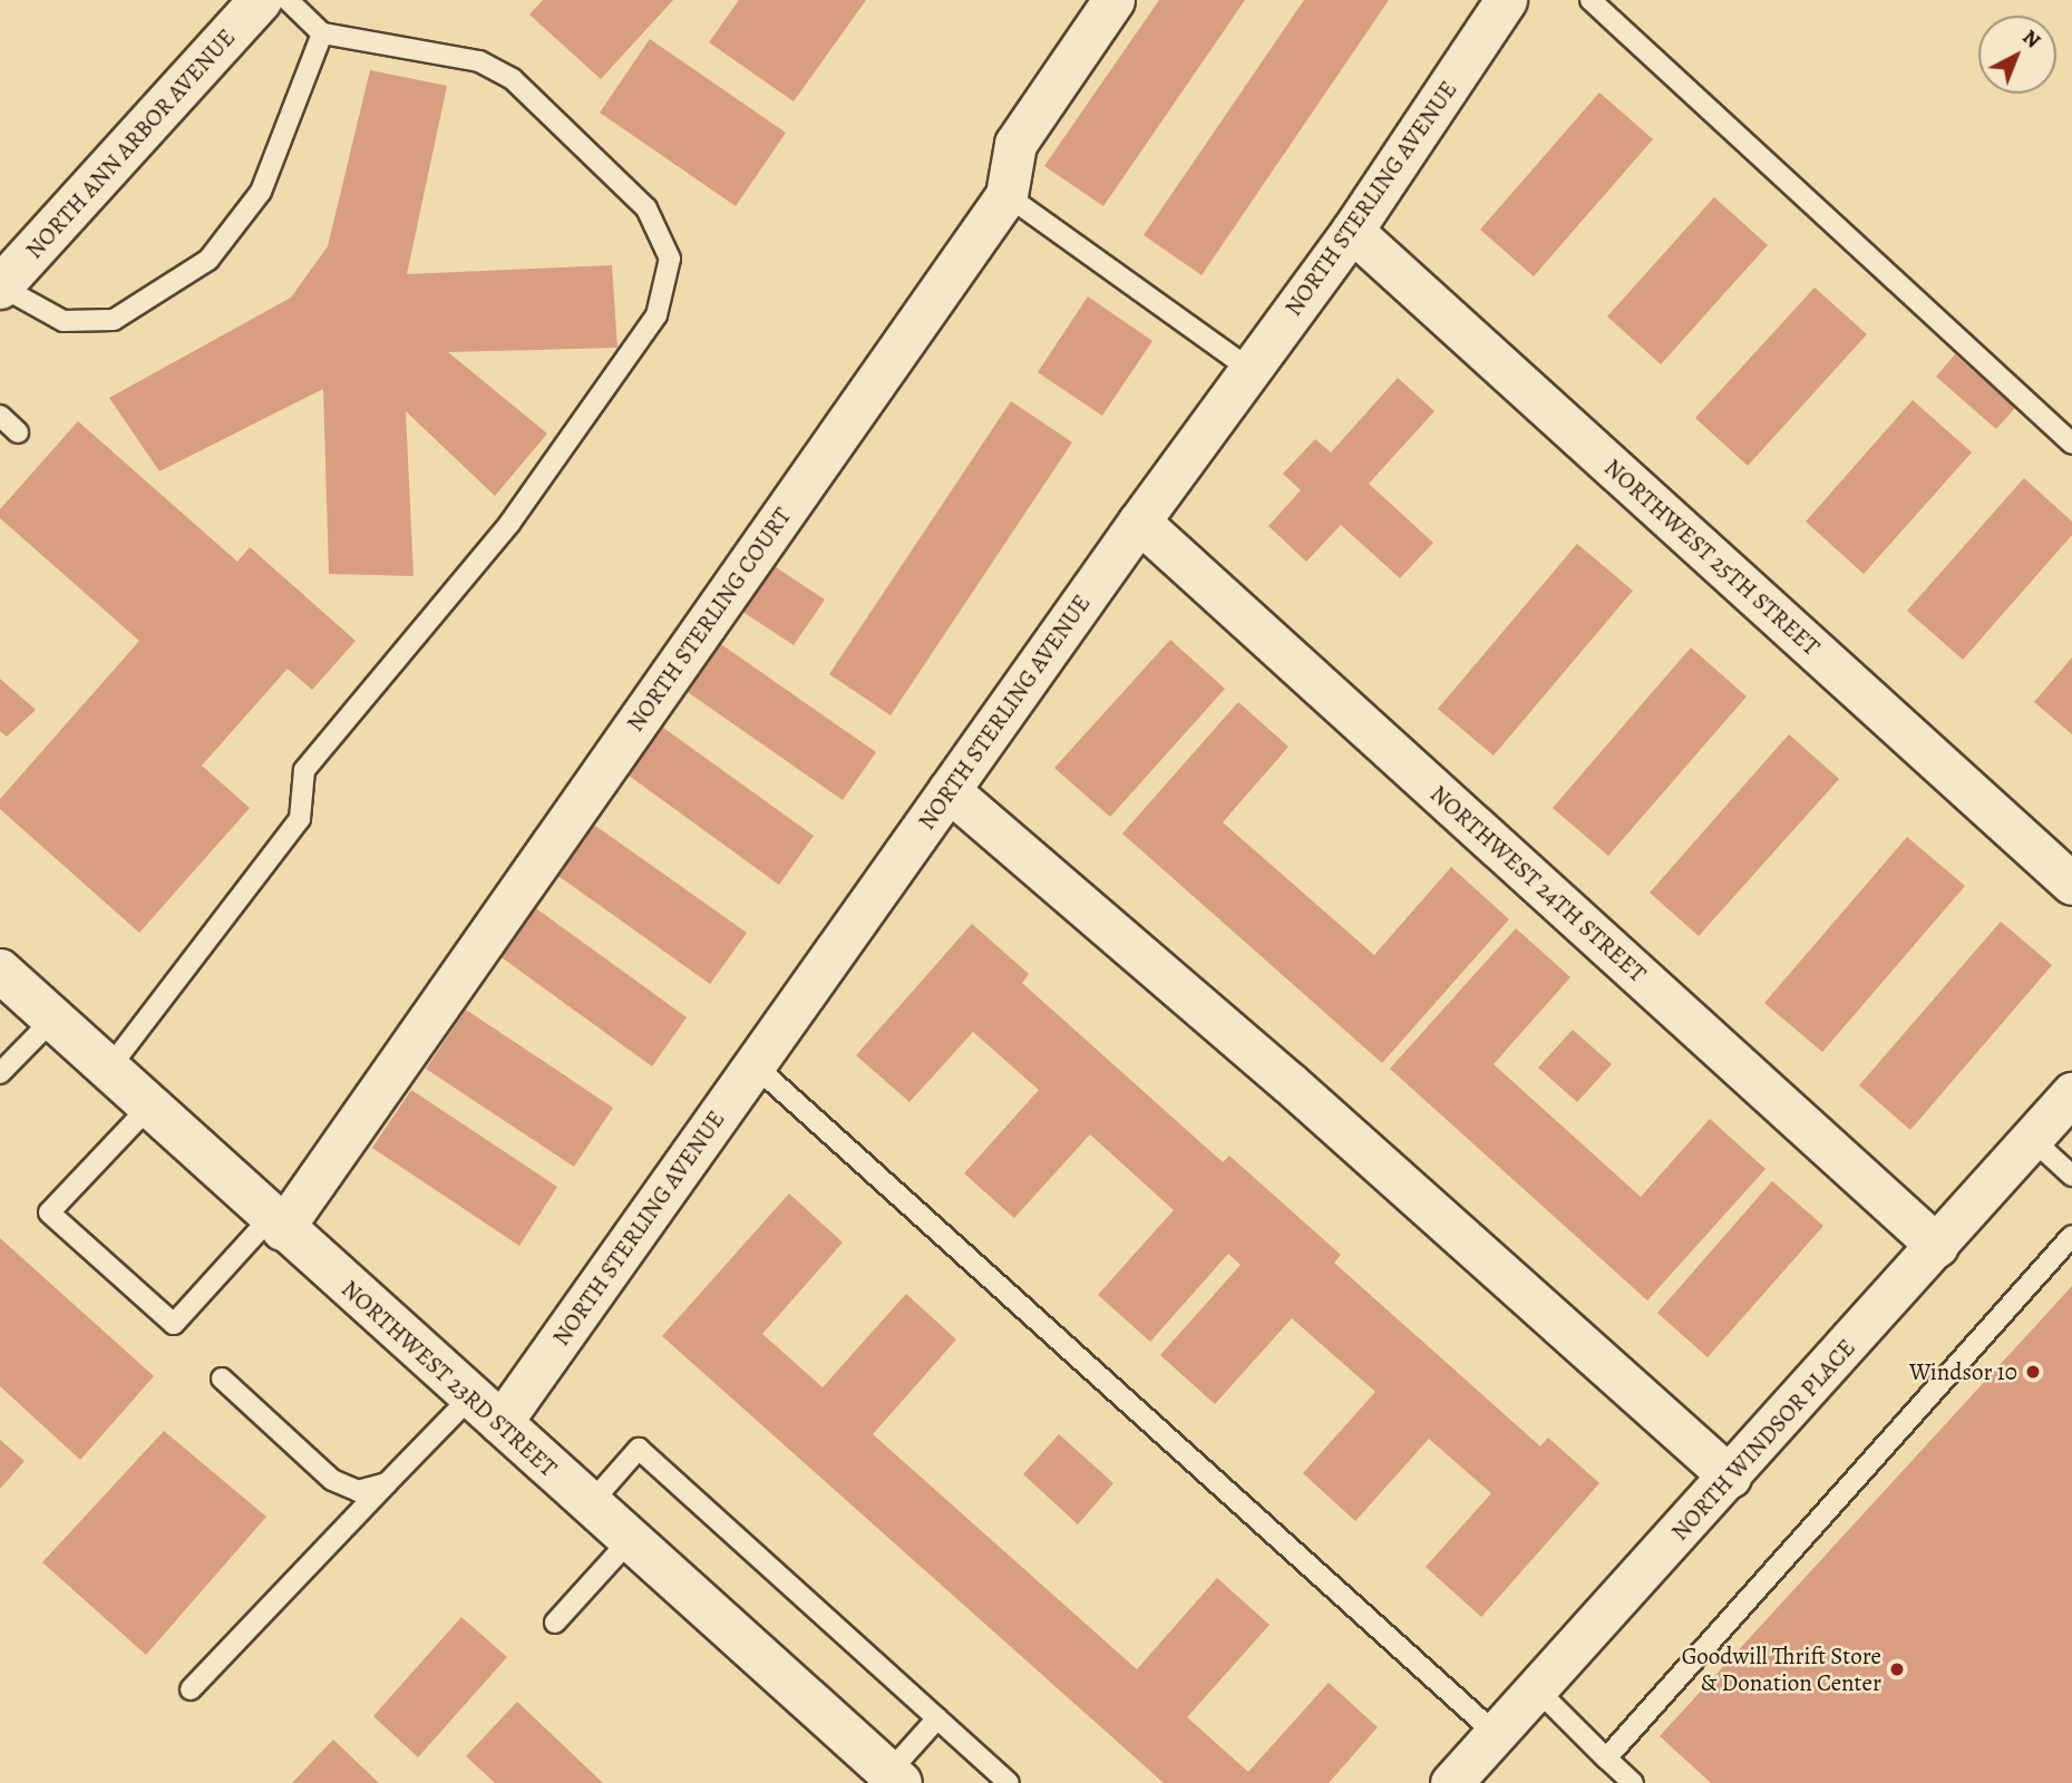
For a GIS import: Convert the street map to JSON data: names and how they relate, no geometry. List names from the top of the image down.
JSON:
{
  "streets": {
    "main road": ["NORTH ANN ARBOR AVENUE", "NORTHWEST 23RD STREET"],
    "street": [
      "NORTH STERLING AVENUE",
      "NORTHWEST 25TH STREET",
      "NORTH STERLING COURT",
      "NORTHWEST 24TH STREET",
      "NORTH WINDSOR PLACE"
    ]
  },
  "crossings": [
    ["NORTH STERLING AVENUE", "NORTHWEST 25TH STREET"],
    ["NORTH STERLING AVENUE", "NORTHWEST 24TH STREET"],
    ["NORTH STERLING AVENUE", "NORTHWEST 23RD STREET"],
    ["NORTH STERLING COURT", "NORTHWEST 23RD STREET"],
    ["NORTHWEST 24TH STREET", "NORTH WINDSOR PLACE"]
  ],
  "places": ["Windsor 10", "Goodwill Thrift Store & Donation Center"],
  "north": "top right"
}
